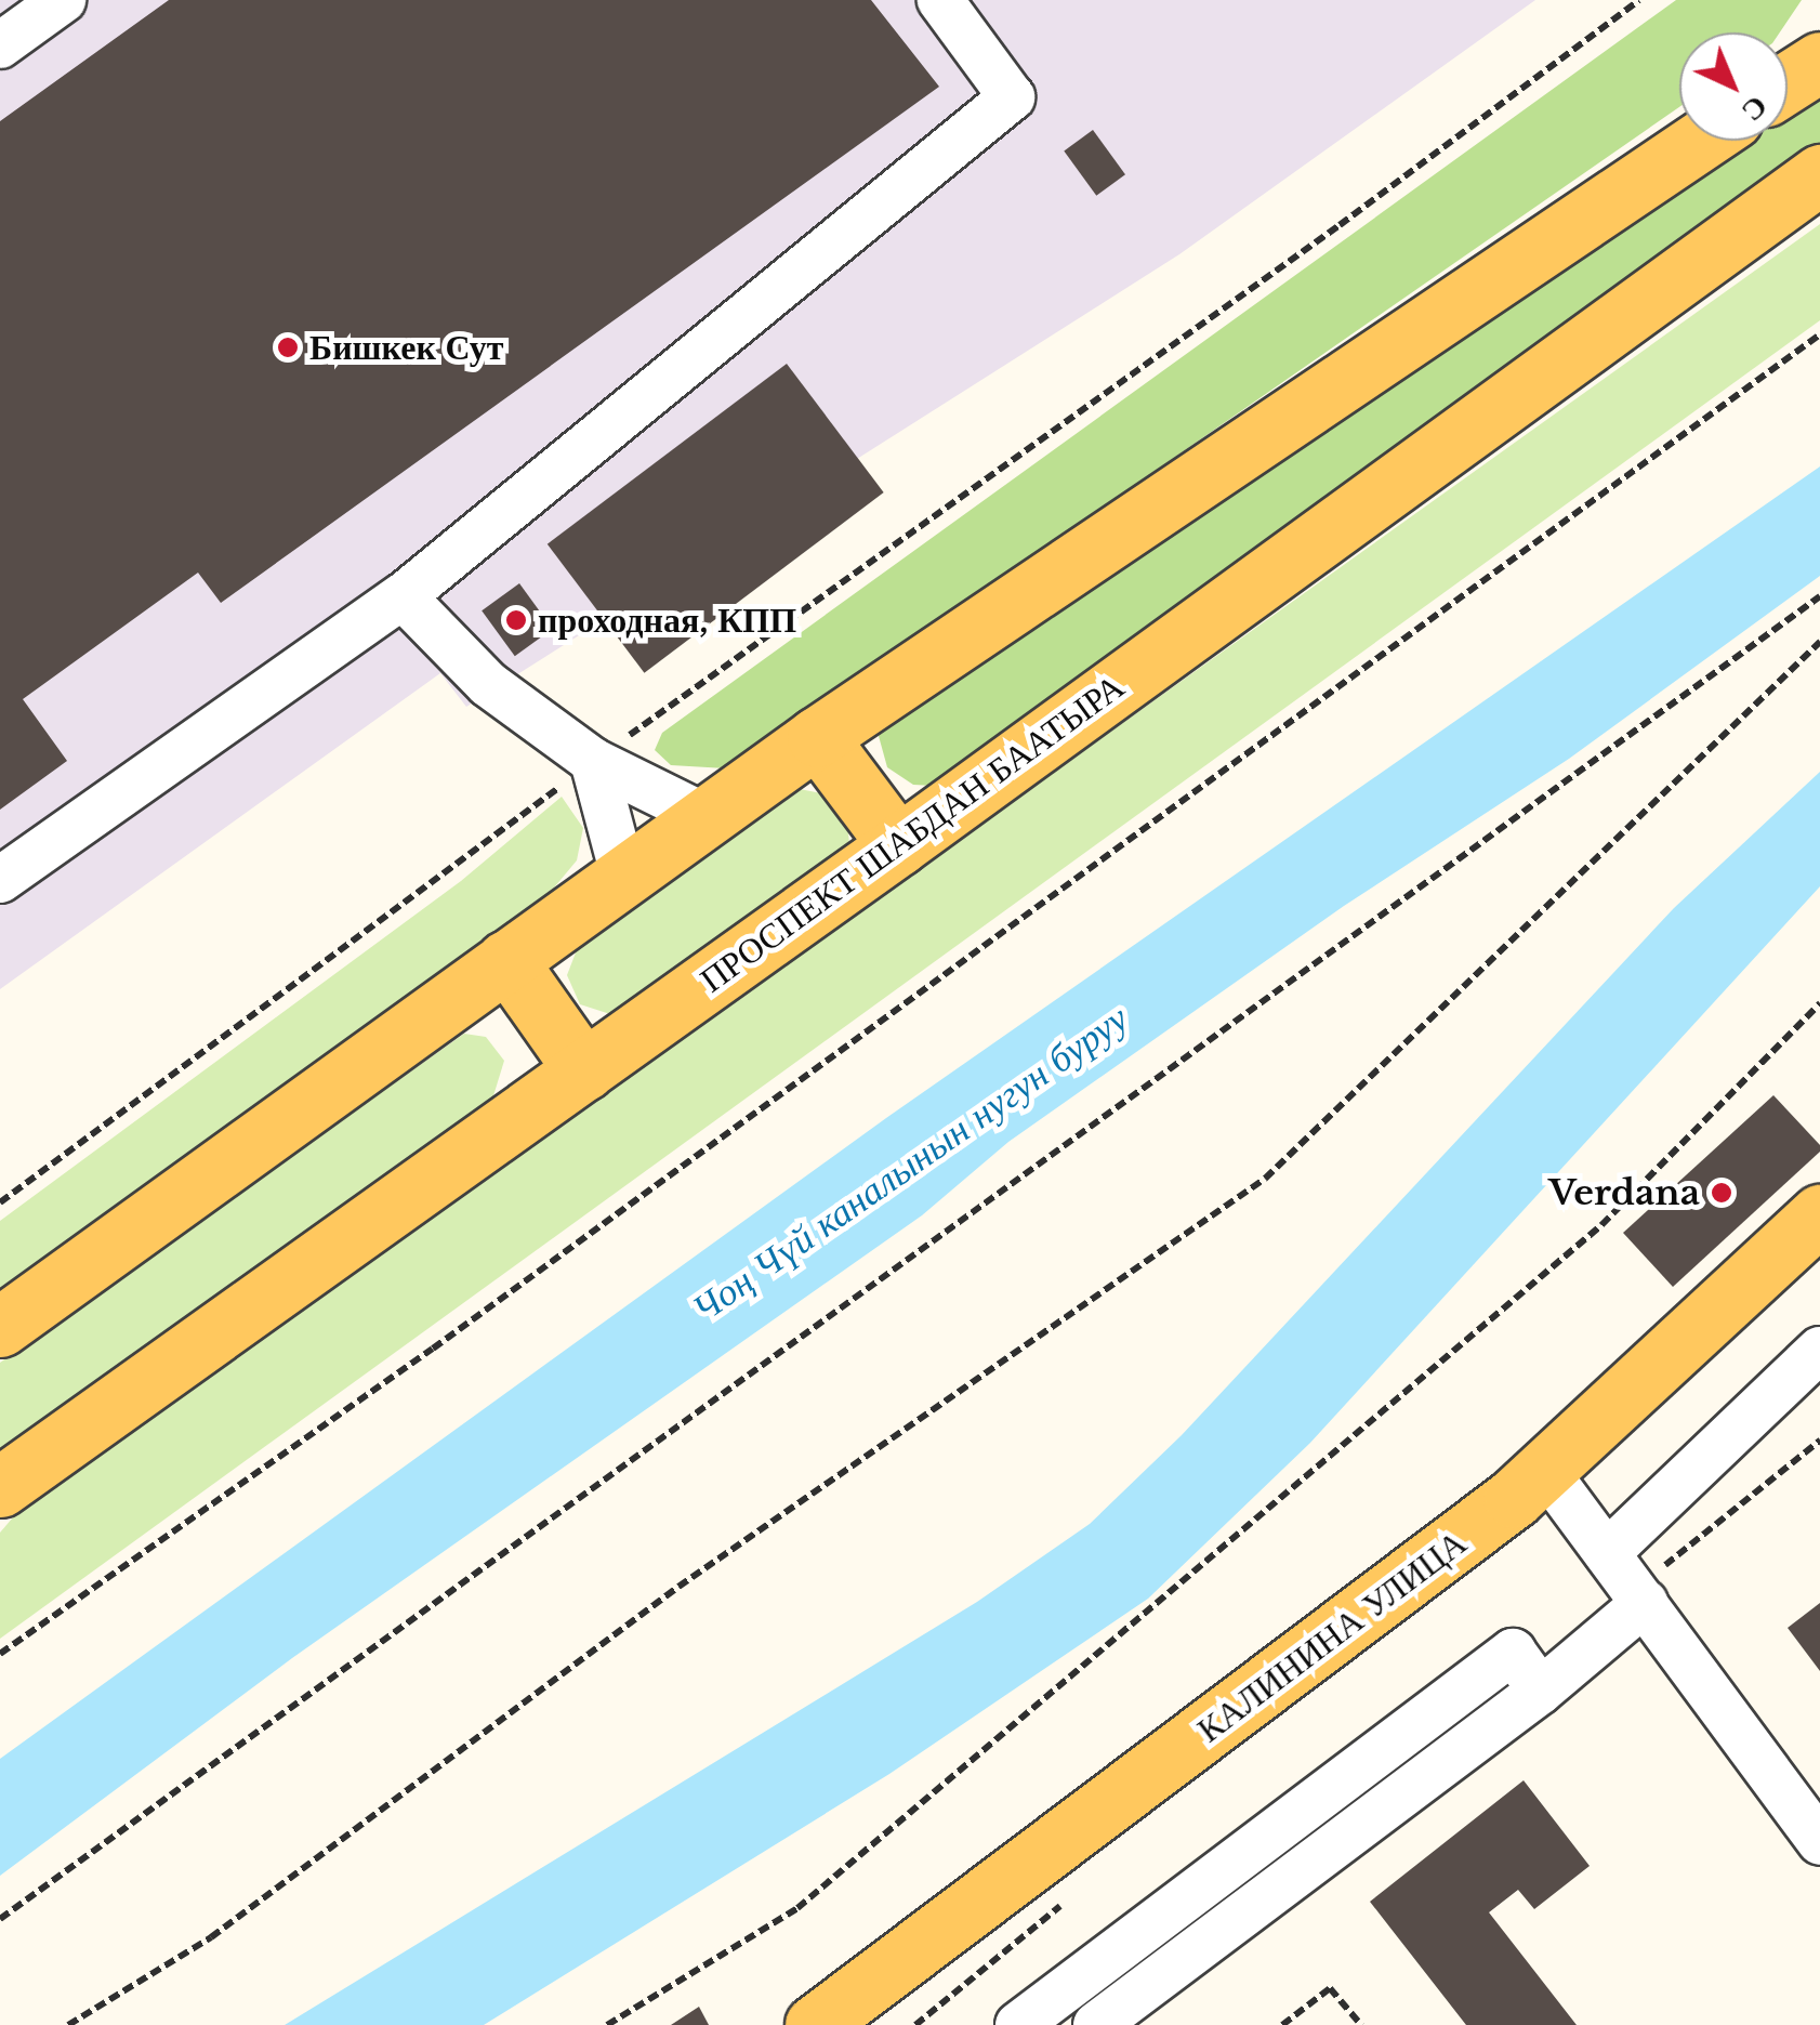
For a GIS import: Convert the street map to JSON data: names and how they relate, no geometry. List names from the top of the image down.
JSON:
{
  "streets": {
    "main road": ["ПРОСПЕКТ ШАБДАН БААТЫРА", "КАЛИНИНА УЛИЦА"]
  },
  "water": ["Чоң Чүй каналынын нугун буруу"],
  "places": ["Бишкек Сут", "проходная, КПП", "Verdana"],
  "north": "bottom right"
}
